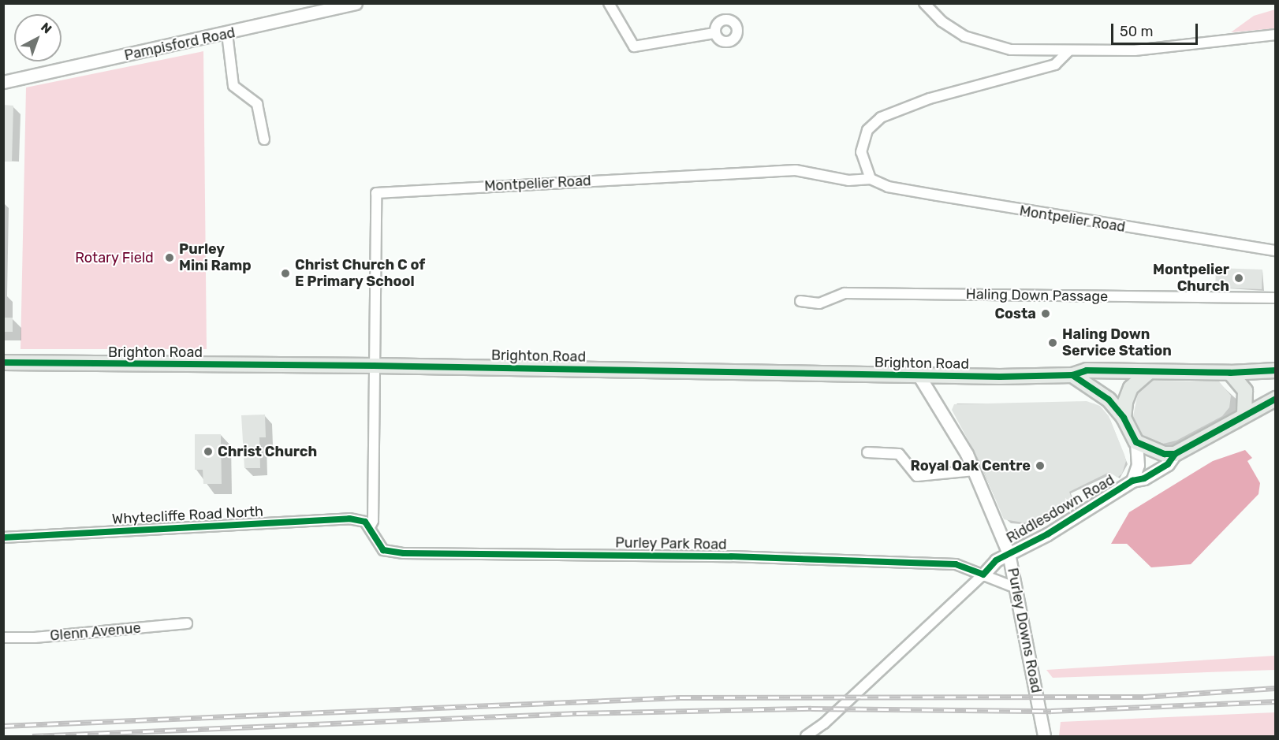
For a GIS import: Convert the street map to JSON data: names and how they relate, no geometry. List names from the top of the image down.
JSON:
{
  "streets": {
    "main road": ["Brighton Road"],
    "street": [
      "Pampisford Road",
      "Montpelier Road",
      "Haling Down Passage",
      "Riddlesdown Road",
      "Whytecliffe Road North",
      "Purley Park Road",
      "Purley Downs Road",
      "Glenn Avenue"
    ]
  },
  "crossings": [
    ["Montpelier Road", "Brighton Road"],
    ["Brighton Road", "Riddlesdown Road"],
    ["Brighton Road", "Purley Downs Road"],
    ["Riddlesdown Road", "Purley Park Road"],
    ["Riddlesdown Road", "Purley Downs Road"],
    ["Whytecliffe Road North", "Purley Park Road"]
  ],
  "parks": ["Rotary Field"],
  "places": [
    "Purley Mini Ramp",
    "Christ Church C of E Primary School",
    "Montpelier Church",
    "Costa",
    "Haling Down Service Station",
    "Christ Church",
    "Royal Oak Centre"
  ],
  "scale_bar": "50 m",
  "north": "top right"
}
